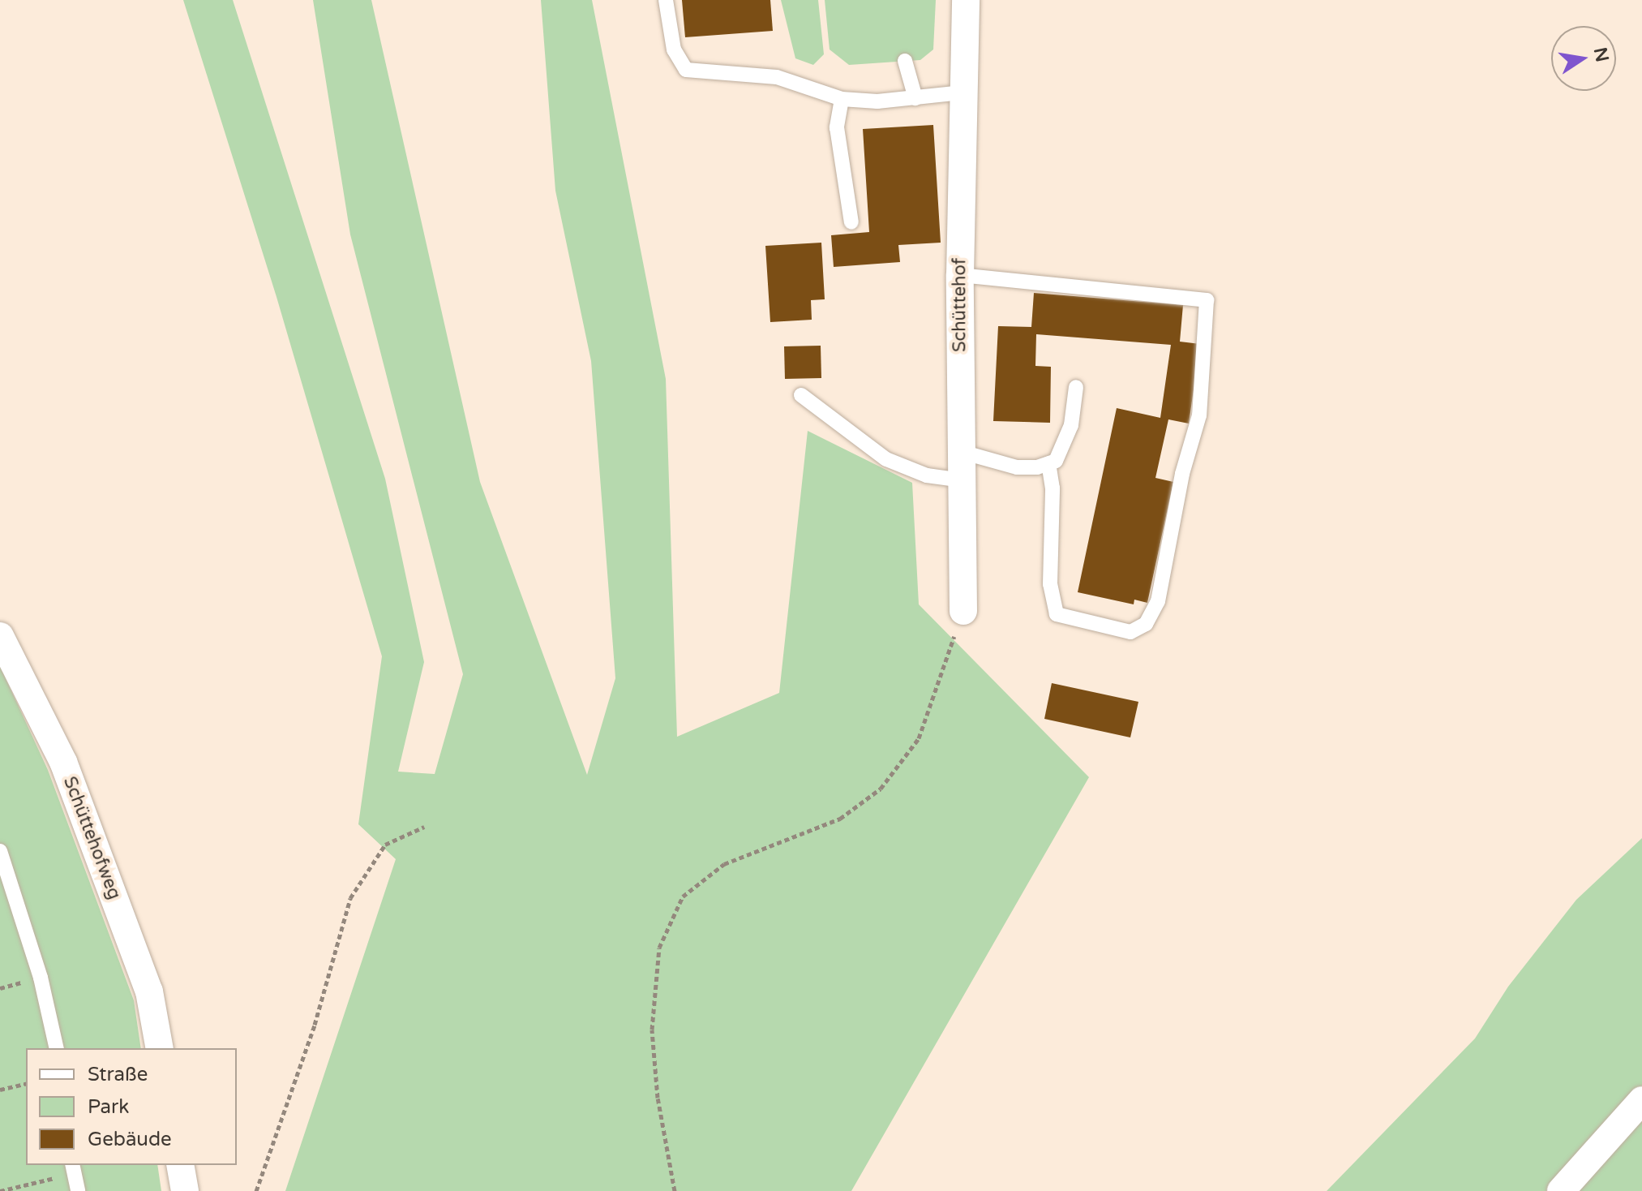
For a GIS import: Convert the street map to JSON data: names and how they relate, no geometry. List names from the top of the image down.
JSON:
{
  "streets": {
    "street": ["Schüttehof", "Schüttehofweg"]
  },
  "legend": ["Straße", "Park", "Gebäude"],
  "north": "right"
}
